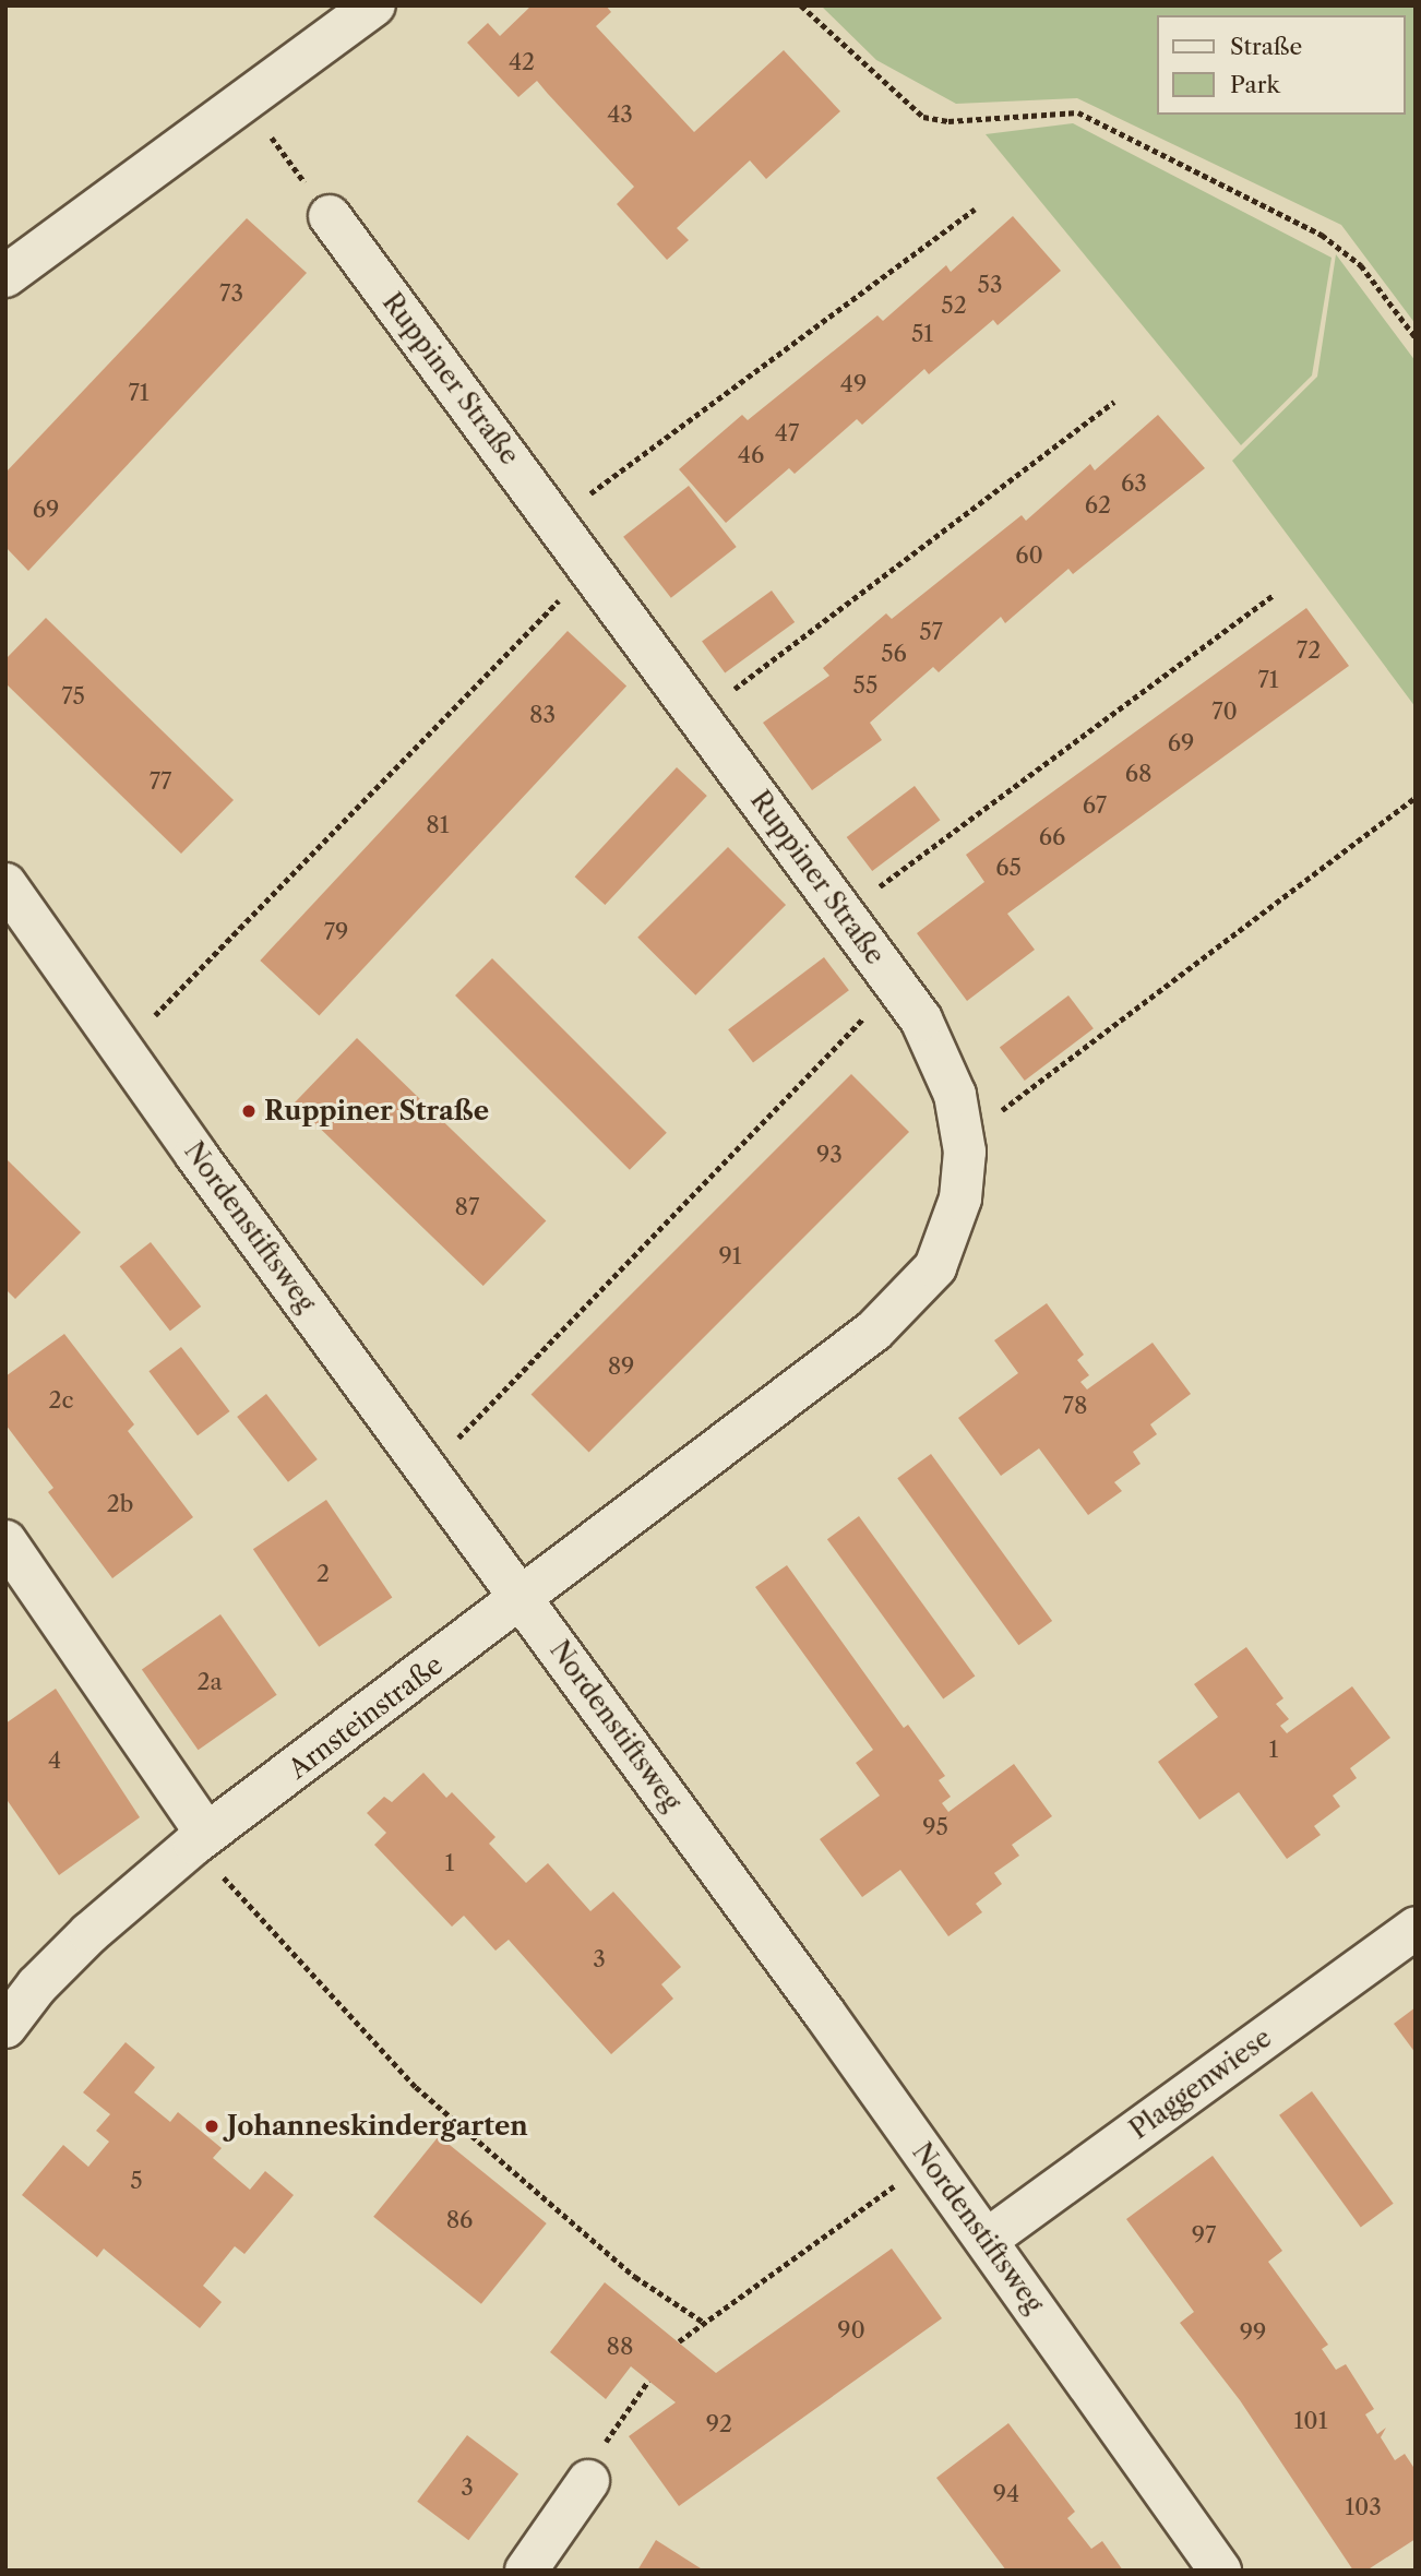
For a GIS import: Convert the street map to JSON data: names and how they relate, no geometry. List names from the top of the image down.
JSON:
{
  "streets": {
    "street": [
      "Ruppiner Straße",
      "Nordenstiftsweg",
      "Arnsteinstraße",
      "Plaggenwiese"
    ]
  },
  "crossings": [
    ["Ruppiner Straße", "Nordenstiftsweg"],
    ["Ruppiner Straße", "Arnsteinstraße"],
    ["Nordenstiftsweg", "Arnsteinstraße"],
    ["Nordenstiftsweg", "Plaggenwiese"]
  ],
  "places": ["Ruppiner Straße", "Johanneskindergarten"],
  "house_numbers": [
    "42",
    "43",
    "53",
    "73",
    "52",
    "51",
    "49",
    "71",
    "47",
    "46",
    "63",
    "62",
    "69",
    "60",
    "57",
    "72",
    "56",
    "71",
    "55",
    "75",
    "70",
    "83",
    "69",
    "68",
    "77",
    "67",
    "81",
    "66",
    "65",
    "79",
    "93",
    "87",
    "91",
    "89",
    "2c",
    "78",
    "2b",
    "2",
    "2a",
    "1",
    "4",
    "95",
    "1",
    "3",
    "5",
    "86",
    "97",
    "90",
    "99",
    "88",
    "101",
    "92",
    "3",
    "94",
    "103"
  ],
  "legend": ["Straße", "Park"]
}
